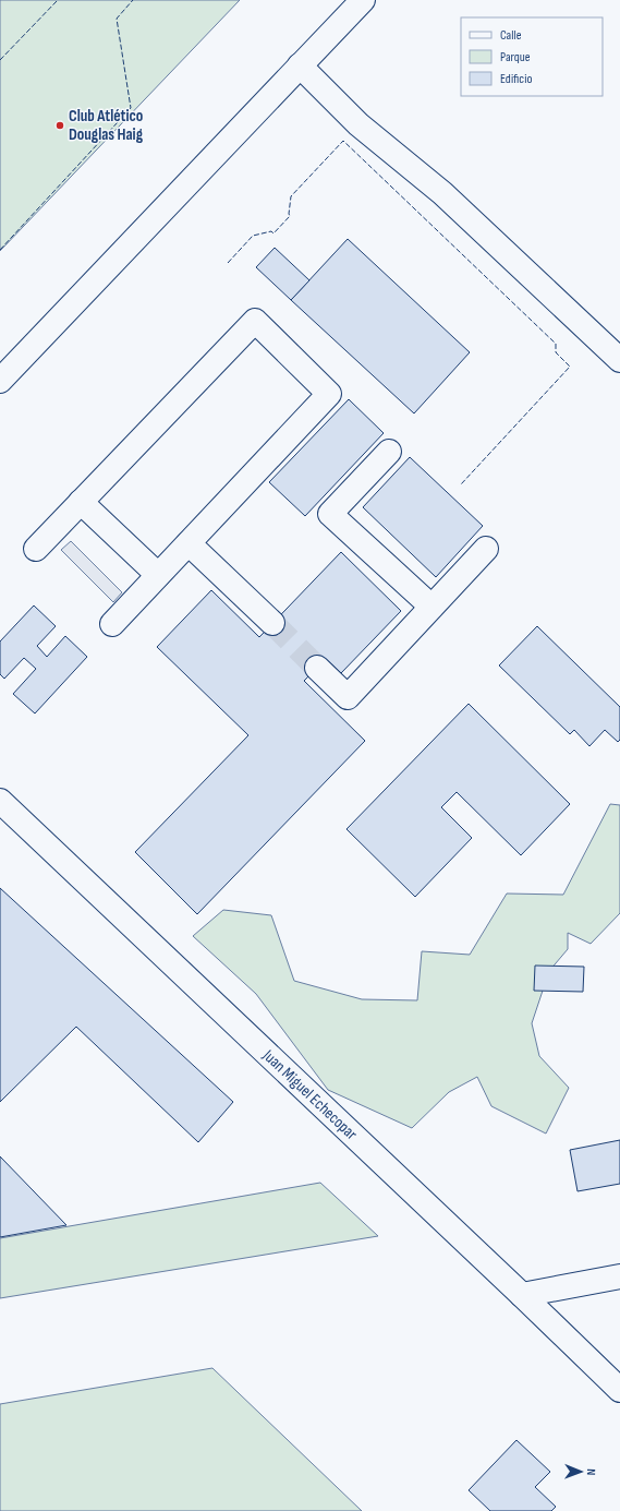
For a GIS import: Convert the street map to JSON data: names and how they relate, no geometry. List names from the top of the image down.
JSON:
{
  "streets": {
    "street": ["Juan Miguel Echecopar"]
  },
  "places": ["Club Atlético Douglas Haig"],
  "legend": ["Calle", "Parque", "Edificio"],
  "north": "right"
}
